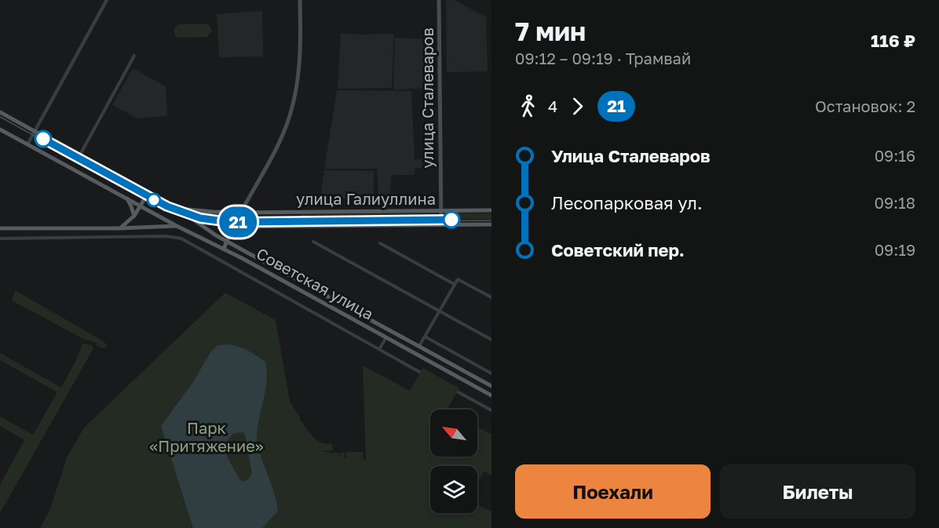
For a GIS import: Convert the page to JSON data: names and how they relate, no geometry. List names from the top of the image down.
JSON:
{
  "streets": {
    "main road": ["улица Сталеваров", "улица Галиуллина", "Советская улица"]
  },
  "crossings": [
    ["улица Сталеваров", "улица Галиуллина"],
    ["улица Галиуллина", "Советская улица"]
  ],
  "parks": ["Парк «Притяжение»"],
  "lines": ["tram line 21"],
  "north": "top left",
  "page": {
    "on_map": "21",
    "heading": ["7 мин", "09:12 – 09:19 · Трамвай", "116 ₽"],
    "legs": ["4", "21", "Остановок: 2"],
    "list": [
      {
        "name": "Улица Сталеваров",
        "value": "09:16"
      },
      {
        "name": "Лесопарковая ул.",
        "value": "09:18"
      },
      {
        "name": "Советский пер.",
        "value": "09:19"
      }
    ],
    "buttons": ["Поехали", "Билеты"]
  }
}
